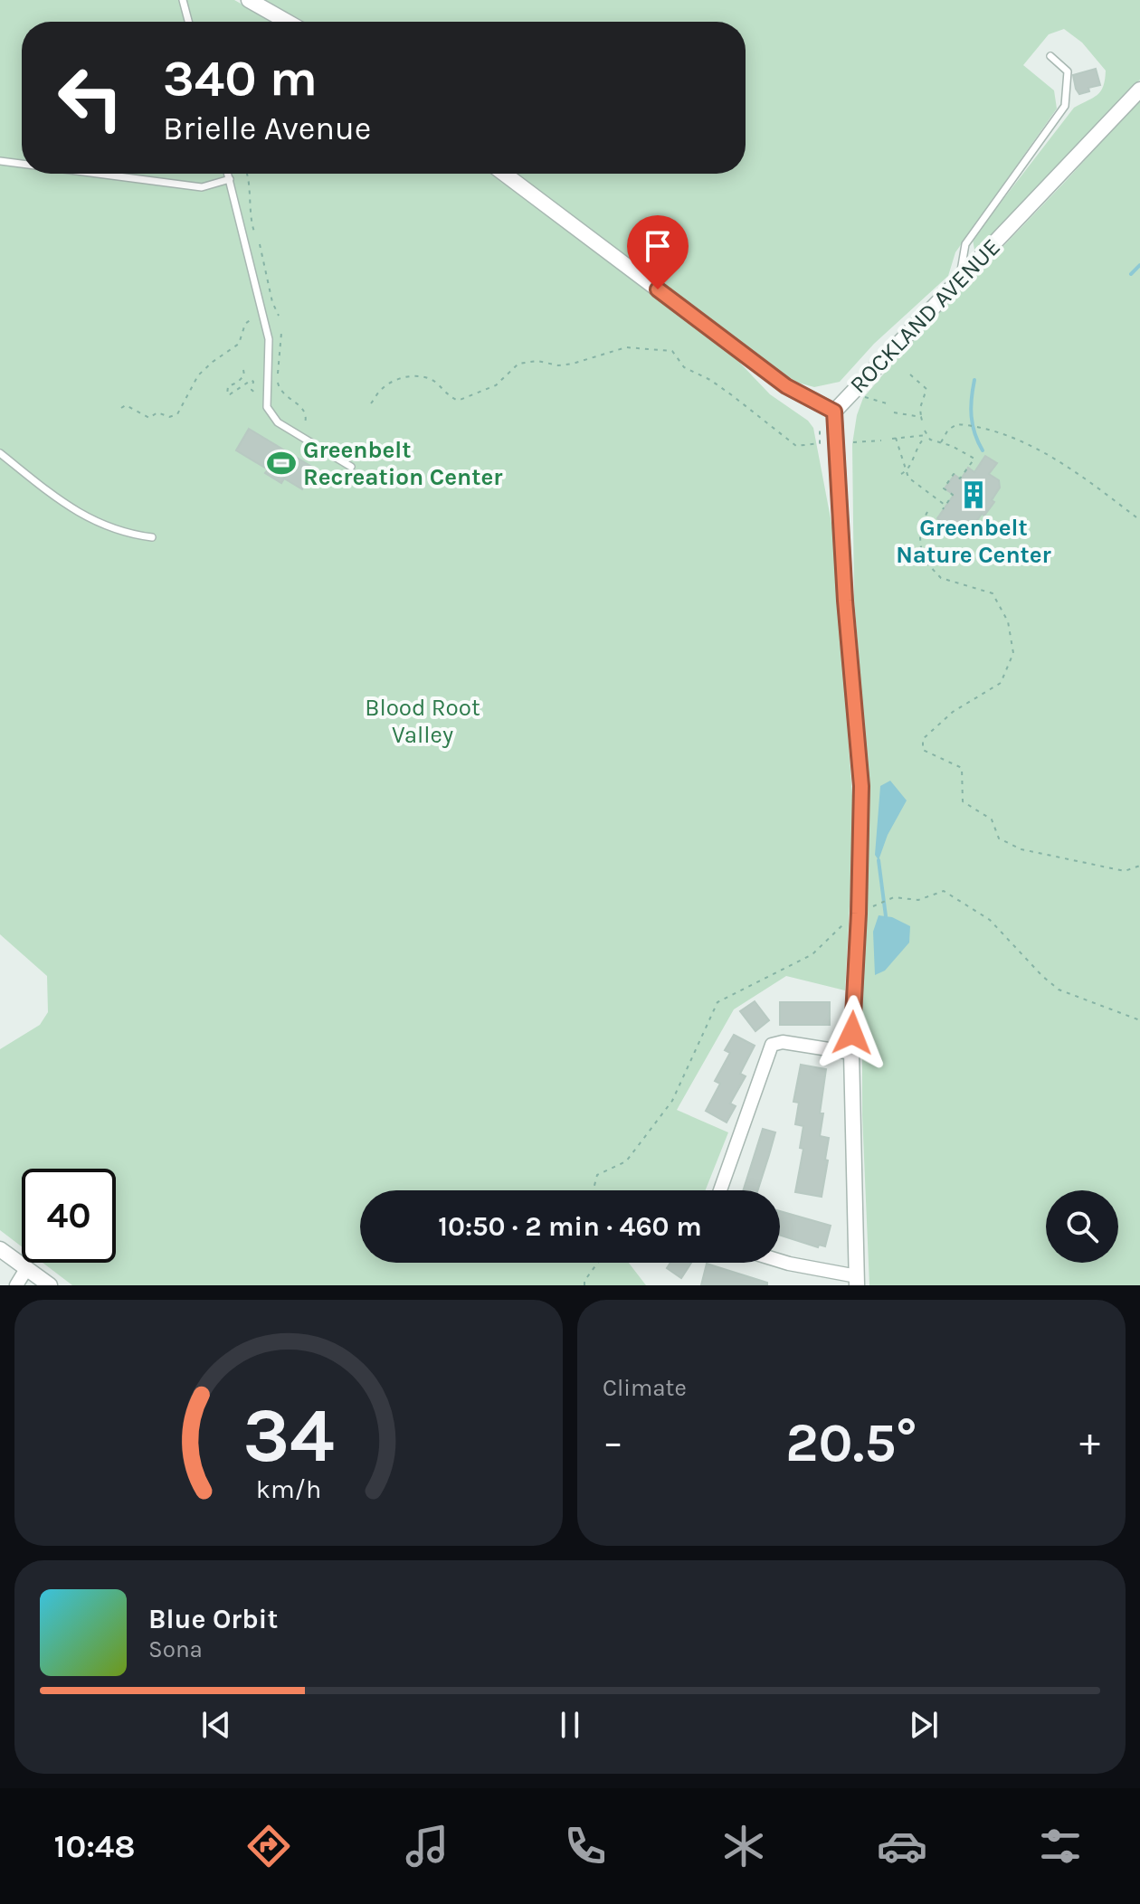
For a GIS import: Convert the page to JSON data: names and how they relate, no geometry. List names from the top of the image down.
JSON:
{
  "streets": {
    "street": ["ROCKLAND AVENUE"]
  },
  "parks": ["Blood Root Valley"],
  "places": {
    "sports": ["Greenbelt Recreation Center"],
    "building": ["Greenbelt Nature Center"]
  },
  "page": {
    "turn": ["340 m", "Brielle Avenue"],
    "limit": "40",
    "trip": "10:50 · 2 min · 460 m",
    "tile": "Climate",
    "heat": ["−", "20.5°", "+"],
    "song": ["Blue Orbit", "Sona"],
    "tabs": "10:48",
    "gauge": ["34", "km/h"]
  }
}
